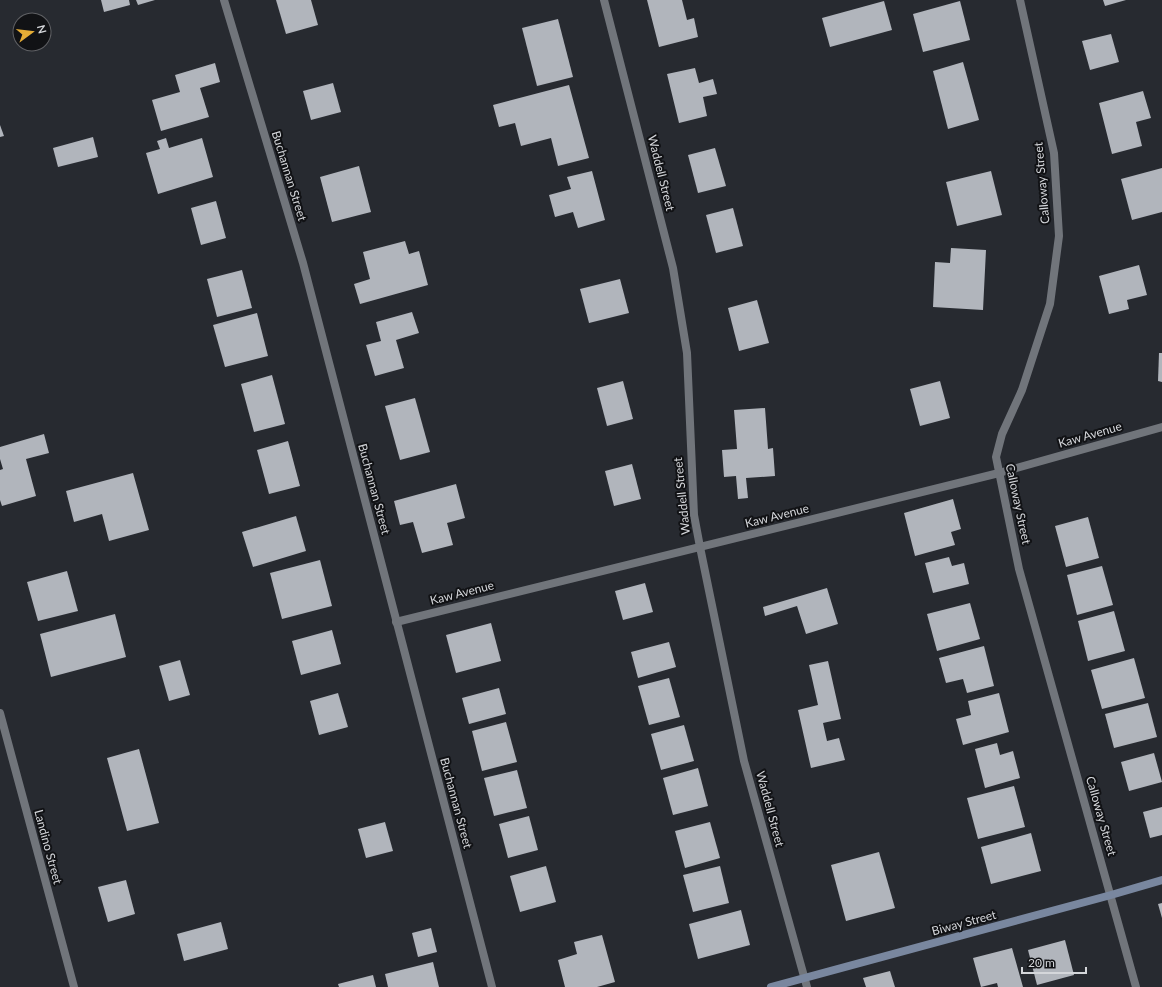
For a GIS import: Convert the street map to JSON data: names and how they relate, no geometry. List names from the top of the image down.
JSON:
{
  "streets": {
    "street": [
      "Waddell Street",
      "Buchannan Street",
      "Calloway Street",
      "Kaw Avenue",
      "Landino Street",
      "Biway Street"
    ]
  },
  "crossings": [
    ["Waddell Street", "Kaw Avenue"],
    ["Waddell Street", "Biway Street"],
    ["Buchannan Street", "Kaw Avenue"],
    ["Calloway Street", "Kaw Avenue"],
    ["Calloway Street", "Biway Street"]
  ],
  "scale_bar": "20 m",
  "north": "right"
}
